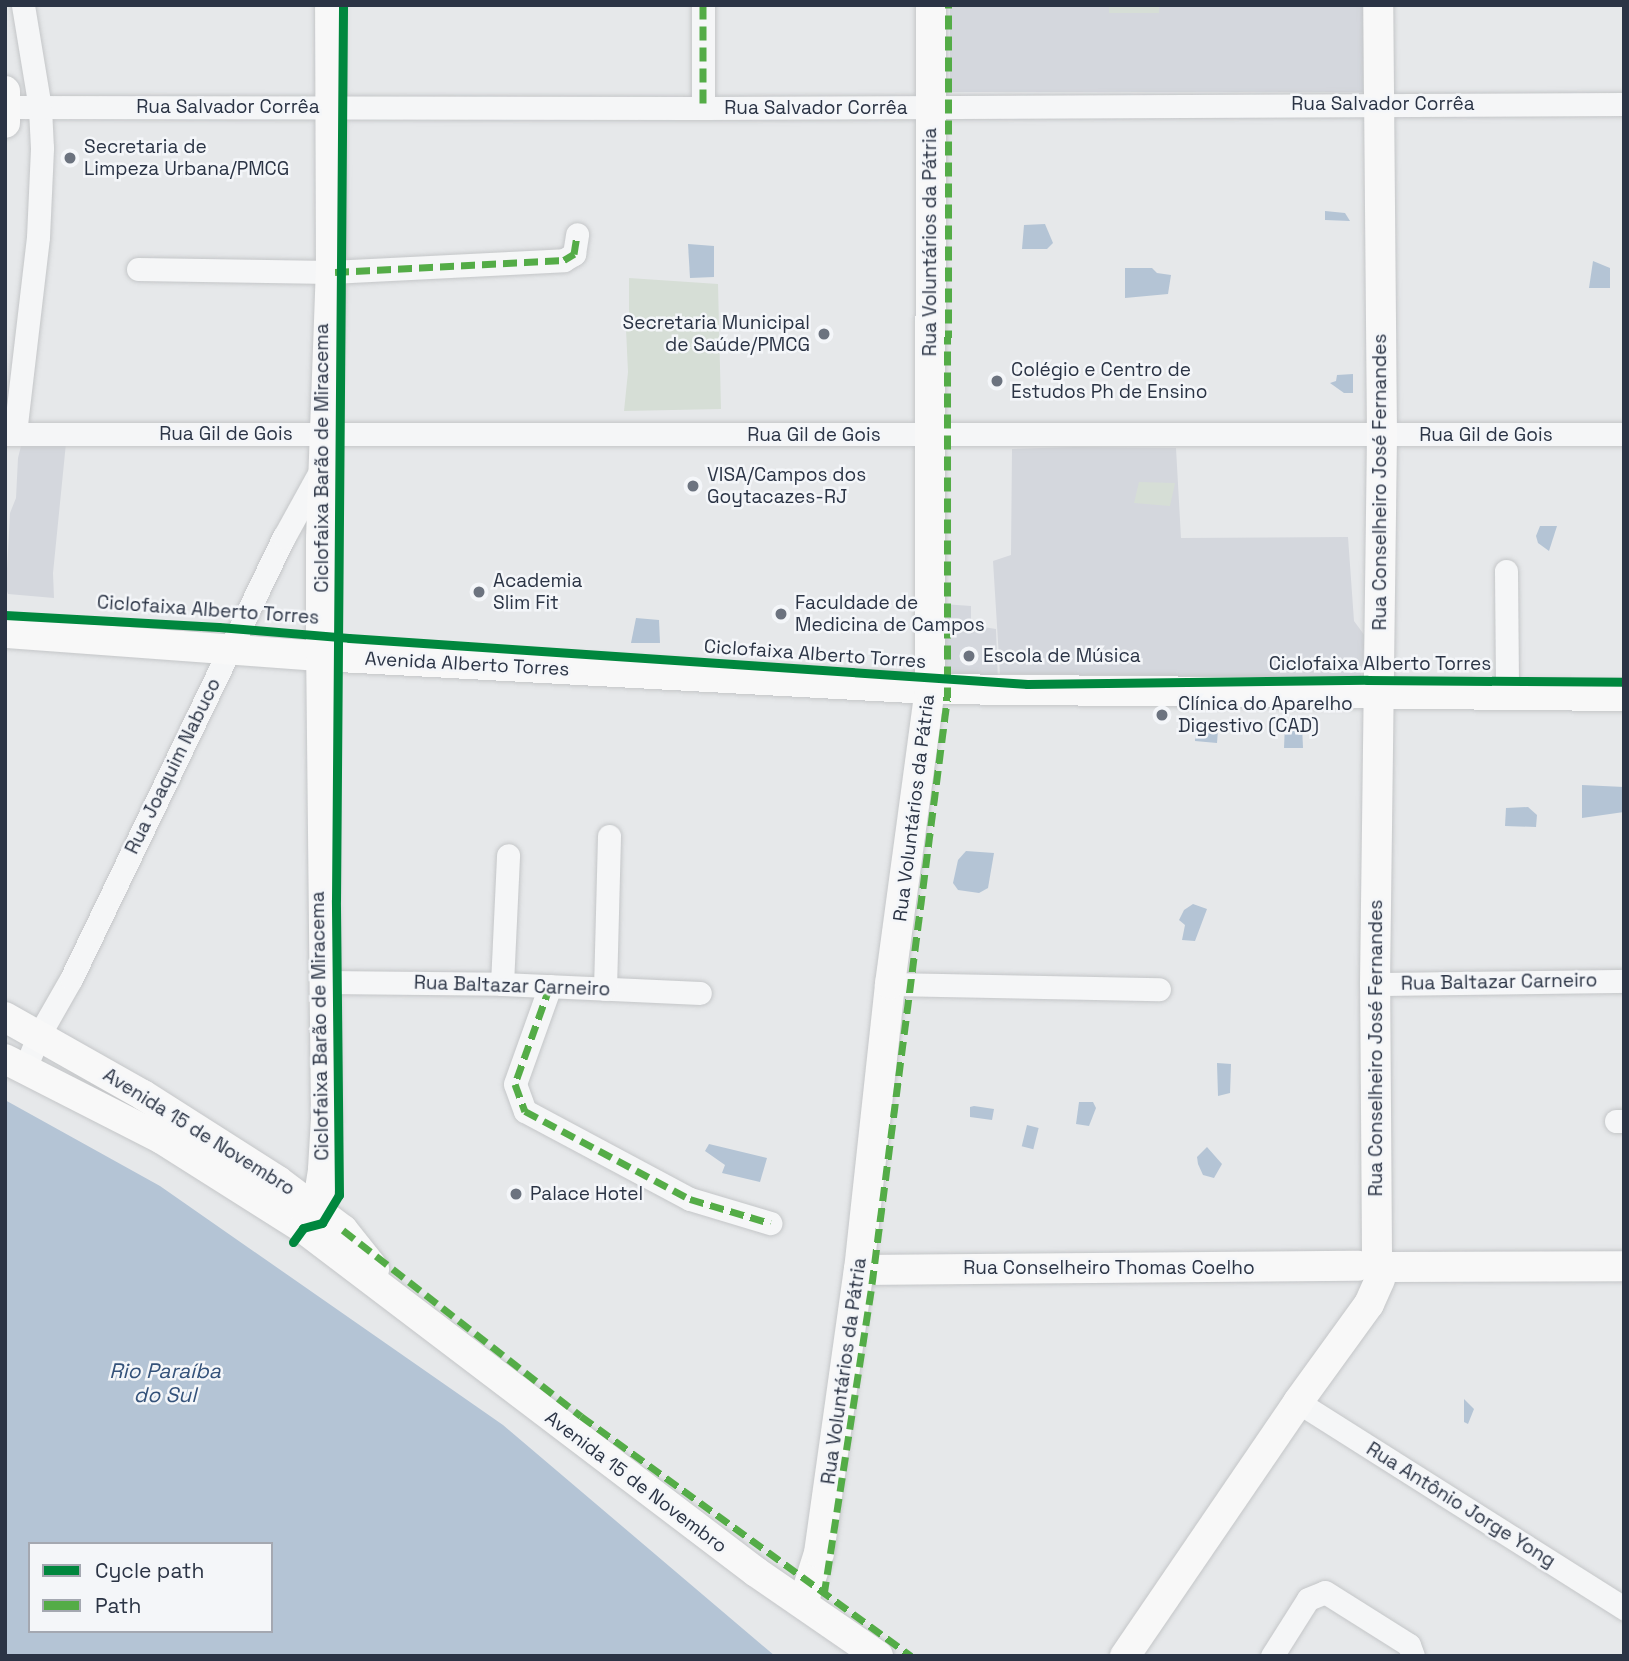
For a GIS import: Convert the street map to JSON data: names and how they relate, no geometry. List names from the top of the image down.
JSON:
{
  "streets": {
    "main road": [
      "Rua Voluntários da Pátria",
      "Rua Conselheiro José Fernandes",
      "Avenida Alberto Torres",
      "Avenida 15 de Novembro",
      "Rua Conselheiro Thomas Coelho"
    ],
    "street": [
      "Rua Salvador Corrêa",
      "Rua Gil de Gois",
      "Rua Joaquim Nabuco",
      "Rua Baltazar Carneiro",
      "Rua Antônio Jorge Yong"
    ],
    "cycle path": ["Ciclofaixa Barão de Miracema", "Ciclofaixa Alberto Torres"]
  },
  "crossings": [
    ["Rua Salvador Corrêa", "Rua Voluntários da Pátria"],
    ["Rua Salvador Corrêa", "Rua Conselheiro José Fernandes"],
    ["Rua Voluntários da Pátria", "Rua Gil de Gois"],
    ["Rua Voluntários da Pátria", "Avenida Alberto Torres"],
    ["Rua Voluntários da Pátria", "Avenida 15 de Novembro"],
    ["Rua Voluntários da Pátria", "Rua Conselheiro Thomas Coelho"],
    ["Rua Gil de Gois", "Rua Conselheiro José Fernandes"],
    ["Rua Conselheiro José Fernandes", "Avenida Alberto Torres"],
    ["Rua Conselheiro José Fernandes", "Rua Baltazar Carneiro"],
    ["Rua Conselheiro José Fernandes", "Rua Conselheiro Thomas Coelho"],
    ["Rua Conselheiro José Fernandes", "Rua Antônio Jorge Yong"],
    ["Avenida Alberto Torres", "Rua Joaquim Nabuco"],
    ["Rua Joaquim Nabuco", "Avenida 15 de Novembro"]
  ],
  "water": ["Rio Paraíba do Sul"],
  "places": [
    "Secretaria de Limpeza Urbana/PMCG",
    "Secretaria Municipal de Saúde/PMCG",
    "Colégio e Centro de Estudos Ph de Ensino",
    "VISA/Campos dos Goytacazes-RJ",
    "Academia Slim Fit",
    "Faculdade de Medicina de Campos",
    "Escola de Música",
    "Clínica do Aparelho Digestivo (CAD)",
    "Palace Hotel"
  ],
  "legend": ["Cycle path", "Path"]
}
